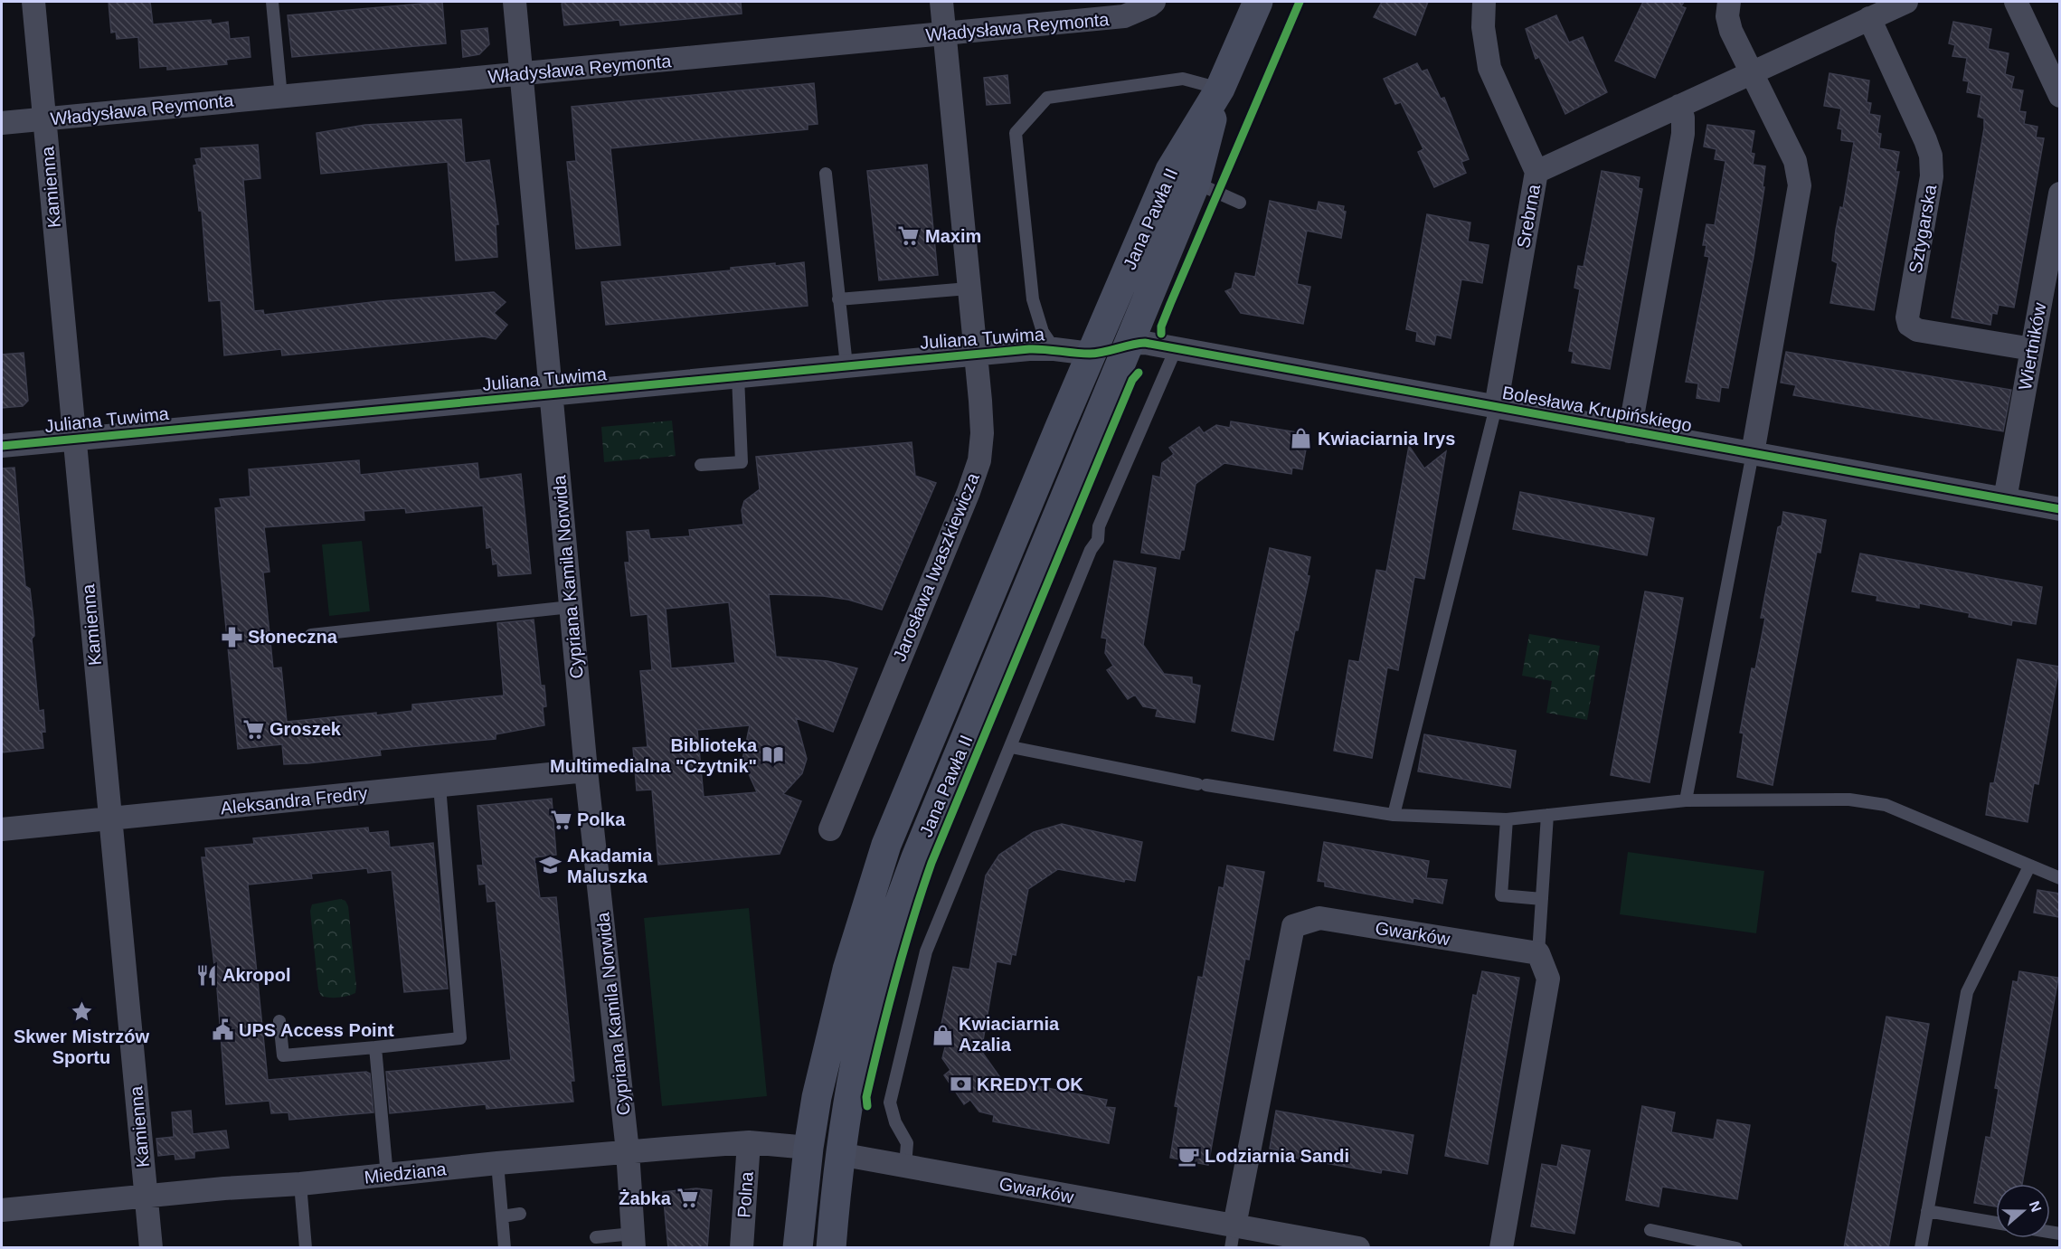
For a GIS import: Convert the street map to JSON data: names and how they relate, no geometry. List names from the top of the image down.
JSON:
{
  "streets": {
    "street": [
      "Władysława Reymonta",
      "Kamienna",
      "Srebrna",
      "Jana Pawła II",
      "Sztygarska",
      "Juliana Tuwima",
      "Wiertników",
      "Bolesława Krupińskiego",
      "Jarosława Iwaszkiewicza",
      "Cypriana Kamila Norwida",
      "Aleksandra Fredry",
      "Gwarków",
      "Miedziana",
      "Polna"
    ]
  },
  "crossings": [
    ["Władysława Reymonta", "Kamienna"],
    ["Władysława Reymonta", "Jarosława Iwaszkiewicza"],
    ["Władysława Reymonta", "Cypriana Kamila Norwida"],
    ["Kamienna", "Juliana Tuwima"],
    ["Kamienna", "Aleksandra Fredry"],
    ["Kamienna", "Miedziana"],
    ["Srebrna", "Bolesława Krupińskiego"],
    ["Jana Pawła II", "Juliana Tuwima"],
    ["Jana Pawła II", "Bolesława Krupińskiego"],
    ["Jana Pawła II", "Gwarków"],
    ["Jana Pawła II", "Miedziana"],
    ["Sztygarska", "Wiertników"],
    ["Juliana Tuwima", "Jarosława Iwaszkiewicza"],
    ["Juliana Tuwima", "Cypriana Kamila Norwida"],
    ["Wiertników", "Bolesława Krupińskiego"],
    ["Cypriana Kamila Norwida", "Aleksandra Fredry"],
    ["Cypriana Kamila Norwida", "Miedziana"],
    ["Miedziana", "Polna"]
  ],
  "places": {
    "supermarket": [
      "Maxim",
      "Groszek",
      "Polka",
      "Żabka"
    ],
    "shop": ["Kwiaciarnia Irys", "Kwiaciarnia Azalia"],
    "pharmacy": ["Słoneczna"],
    "library": ["Biblioteka Multimedialna \"Czytnik\""],
    "school or university": ["Akadamia Maluszka"],
    "restaurant": ["Akropol"],
    "place": ["Skwer Mistrzów Sportu"],
    "public building": ["UPS Access Point"],
    "bank": ["KREDYT OK"],
    "cafe": ["Lodziarnia Sandi"]
  },
  "north": "right"
}
